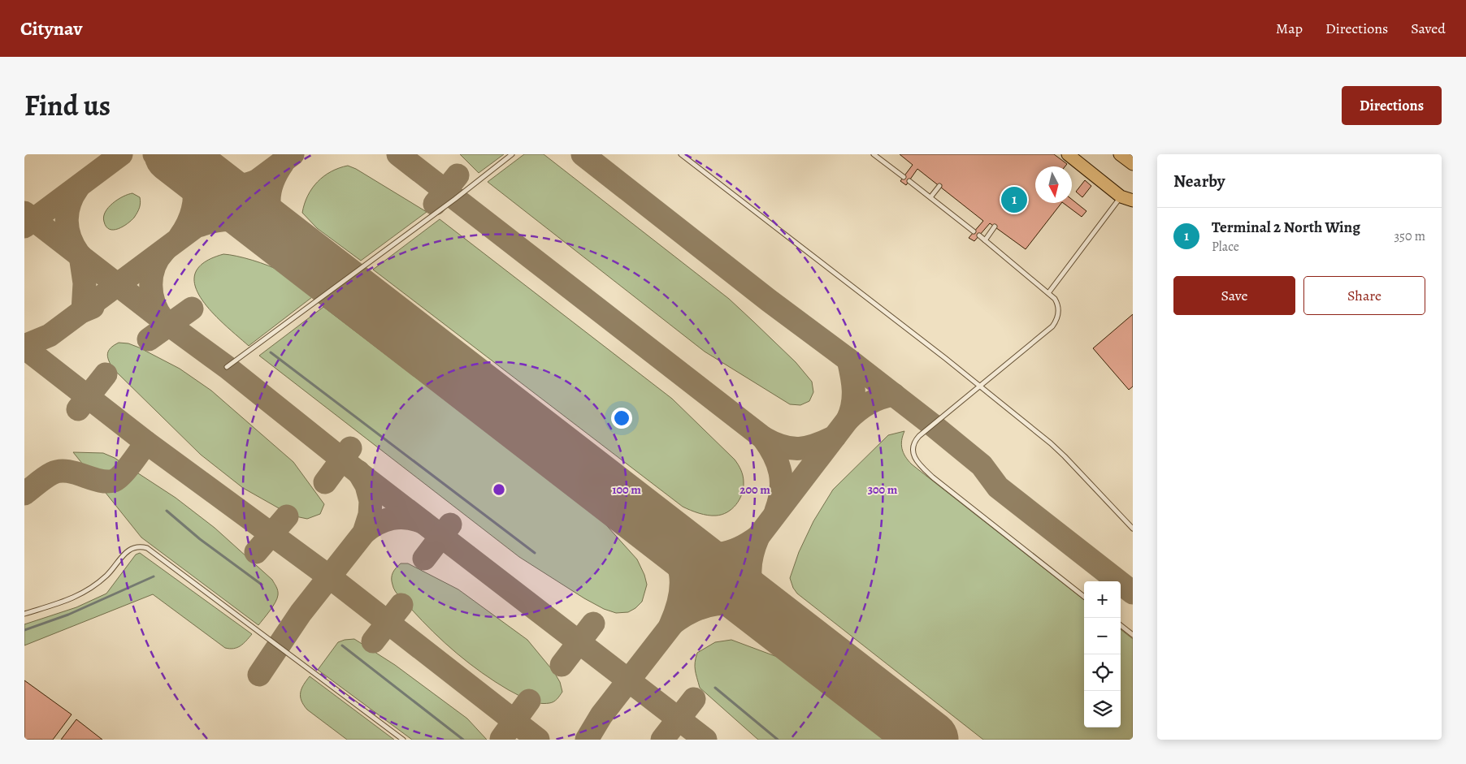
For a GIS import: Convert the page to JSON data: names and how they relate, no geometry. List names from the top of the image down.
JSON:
{
  "north": "bottom",
  "page": {
    "header": "Citynav",
    "nav": ["Map", "Directions", "Saved"],
    "title": "Find us",
    "buttons": [
      "Directions",
      ["Save", "Share"]
    ],
    "heading": "Nearby",
    "pins": "1",
    "list": [
      {
        "mark": "1",
        "name": "Terminal 2 North Wing",
        "note": "Place",
        "value": "350 m"
      }
    ],
    "map_buttons": ["+", "−"]
  },
  "rings": ["100 m", "200 m", "300 m"]
}
